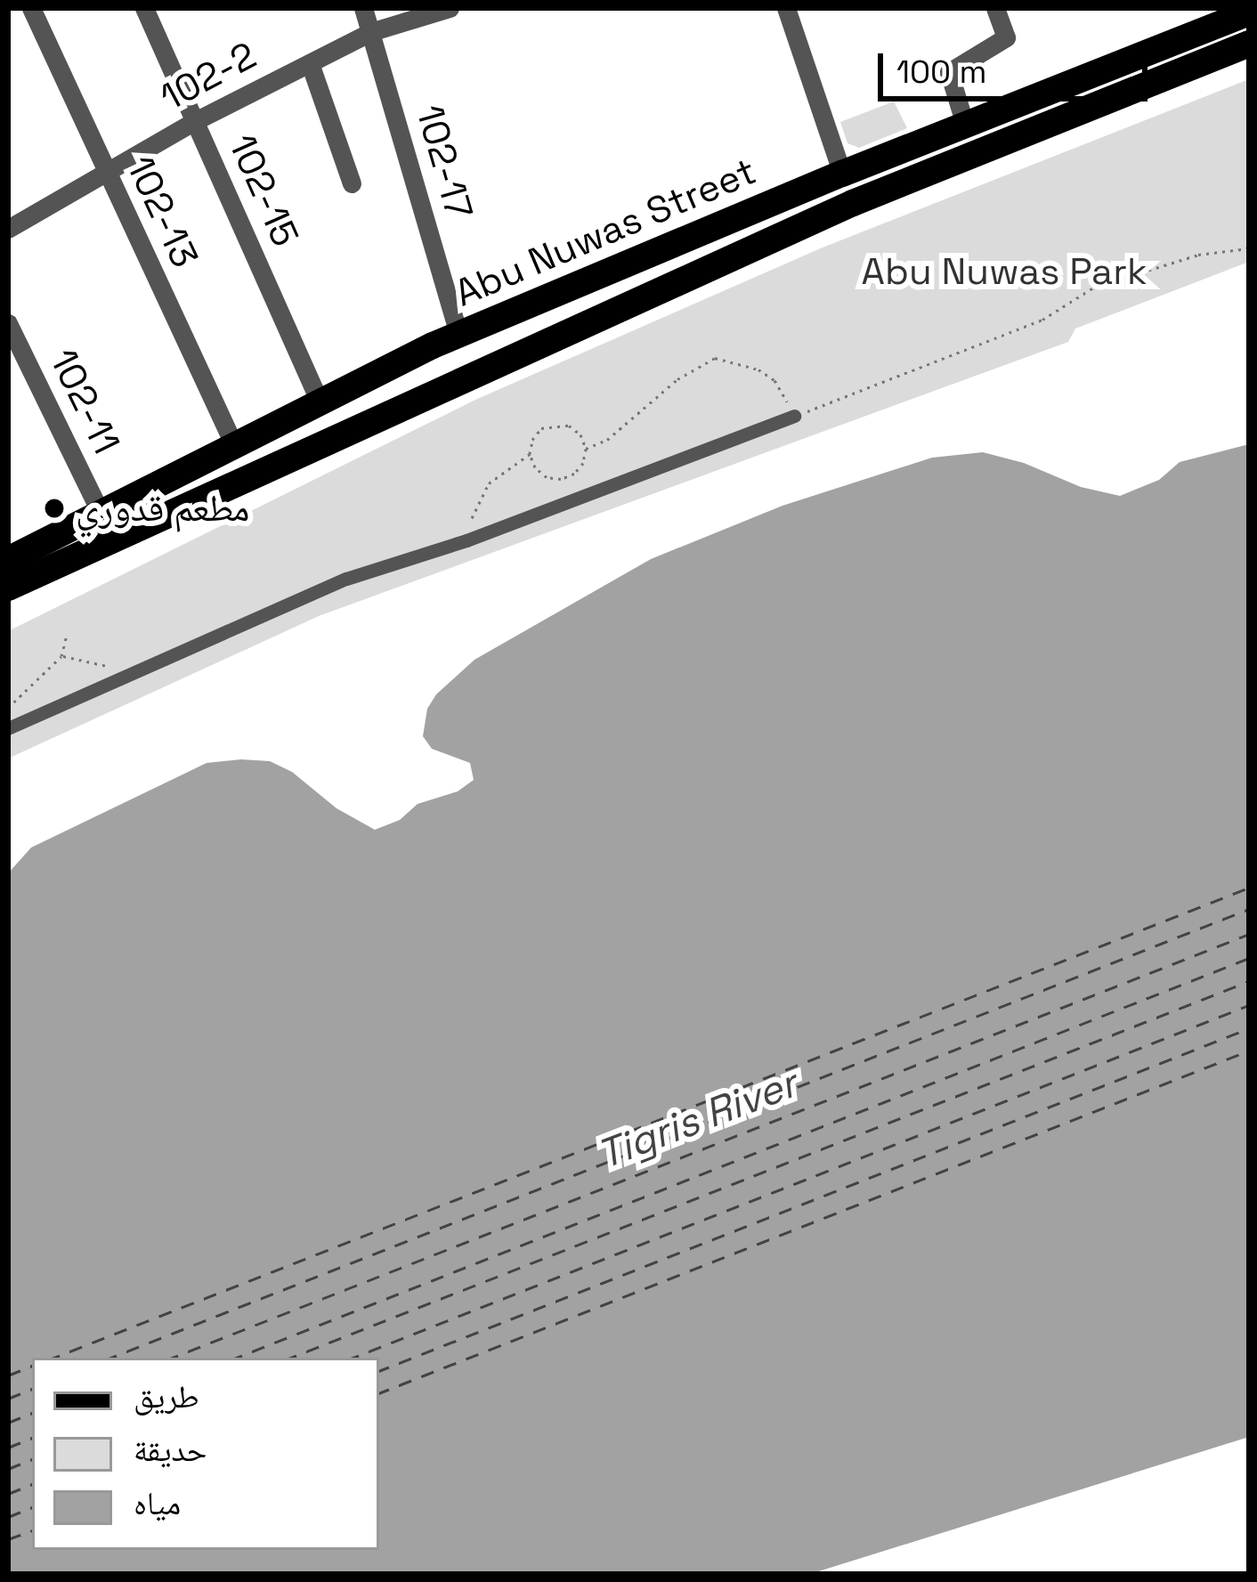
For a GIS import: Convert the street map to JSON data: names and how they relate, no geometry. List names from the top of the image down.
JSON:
{
  "streets": {
    "main road": ["Abu Nuwas Street"],
    "street": [
      "102-2",
      "102-17",
      "102-15",
      "102-13",
      "102-11"
    ]
  },
  "crossings": [
    ["102-2", "102-17"],
    ["102-2", "102-15"],
    ["102-2", "102-13"],
    ["102-17", "Abu Nuwas Street"],
    ["102-15", "Abu Nuwas Street"],
    ["102-13", "Abu Nuwas Street"],
    ["Abu Nuwas Street", "102-11"]
  ],
  "water": ["Tigris River"],
  "parks": ["Abu Nuwas Park"],
  "places": ["مطعم قدوري"],
  "legend": ["طريق", "حديقة", "مياه"],
  "scale_bar": "100 m"
}
